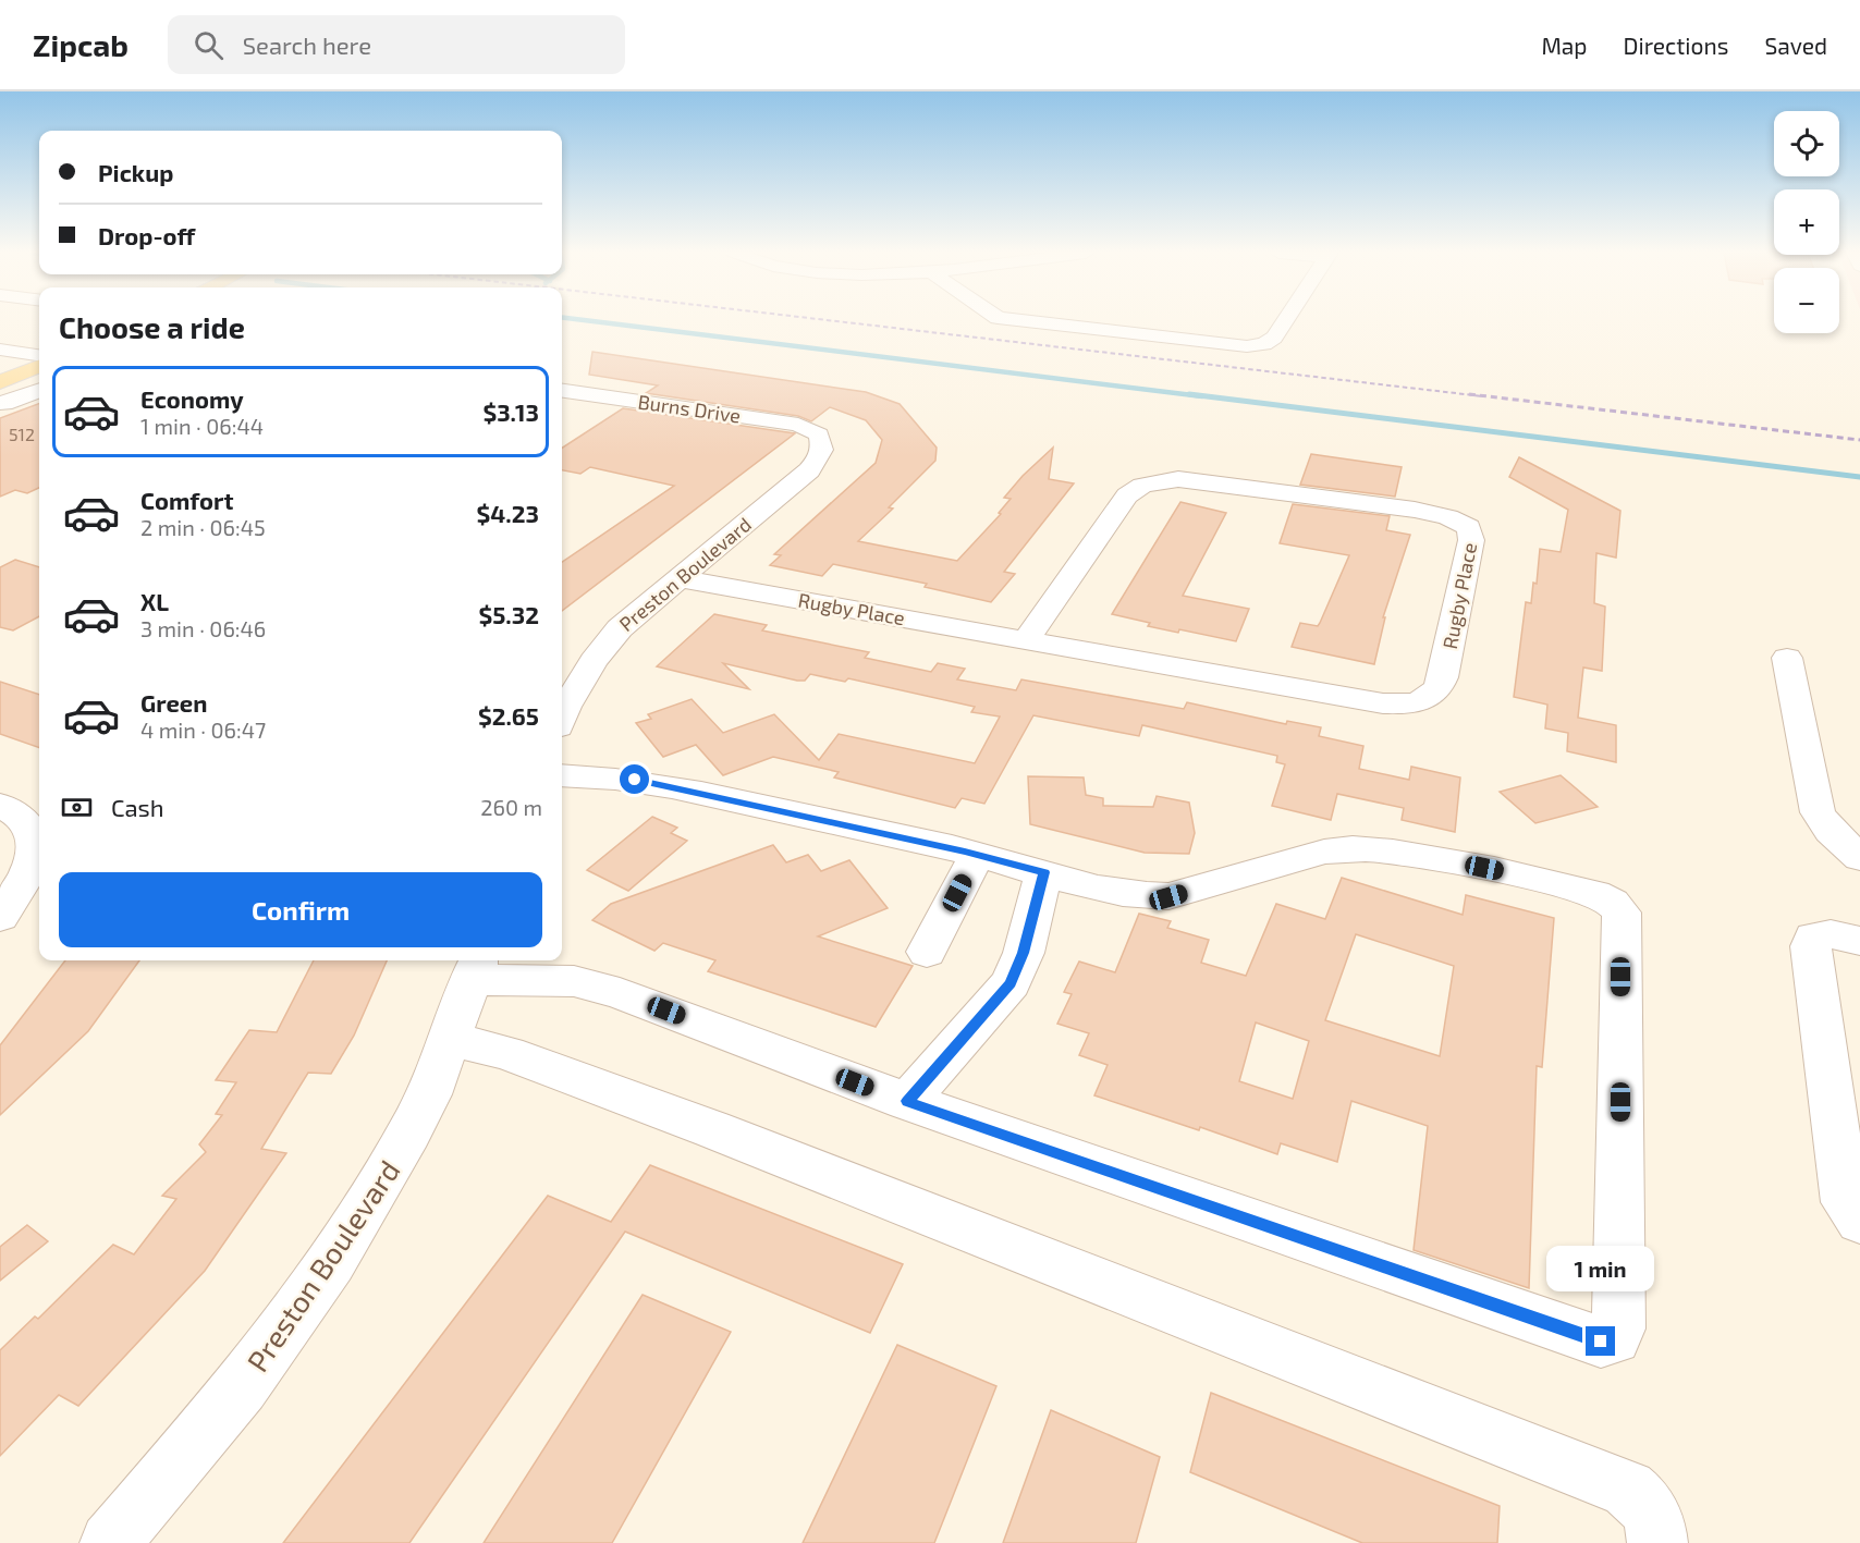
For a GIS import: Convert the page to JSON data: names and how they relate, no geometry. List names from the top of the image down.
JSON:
{
  "streets": {
    "street": ["Burns Drive", "Preston Boulevard", "Rugby Place"]
  },
  "crossings": [
    ["Burns Drive", "Preston Boulevard"],
    ["Preston Boulevard", "Rugby Place"]
  ],
  "house_numbers": ["512"],
  "page": {
    "header": "Zipcab",
    "search": "Search here",
    "nav": ["Map", "Directions", "Saved"],
    "map_buttons": ["+", "−"],
    "banner": ["Pickup", "Drop-off"],
    "heading": "Choose a ride",
    "list": [
      {
        "name": "Economy",
        "note": "1 min · 06:44",
        "value": "$3.13"
      },
      {
        "name": "Comfort",
        "note": "2 min · 06:45",
        "value": "$4.23"
      },
      {
        "name": "XL",
        "note": "3 min · 06:46",
        "value": "$5.32"
      },
      {
        "name": "Green",
        "note": "4 min · 06:47",
        "value": "$2.65"
      }
    ],
    "pay": ["Cash", "260 m"],
    "buttons": "Confirm",
    "bubble": "1 min"
  }
}
